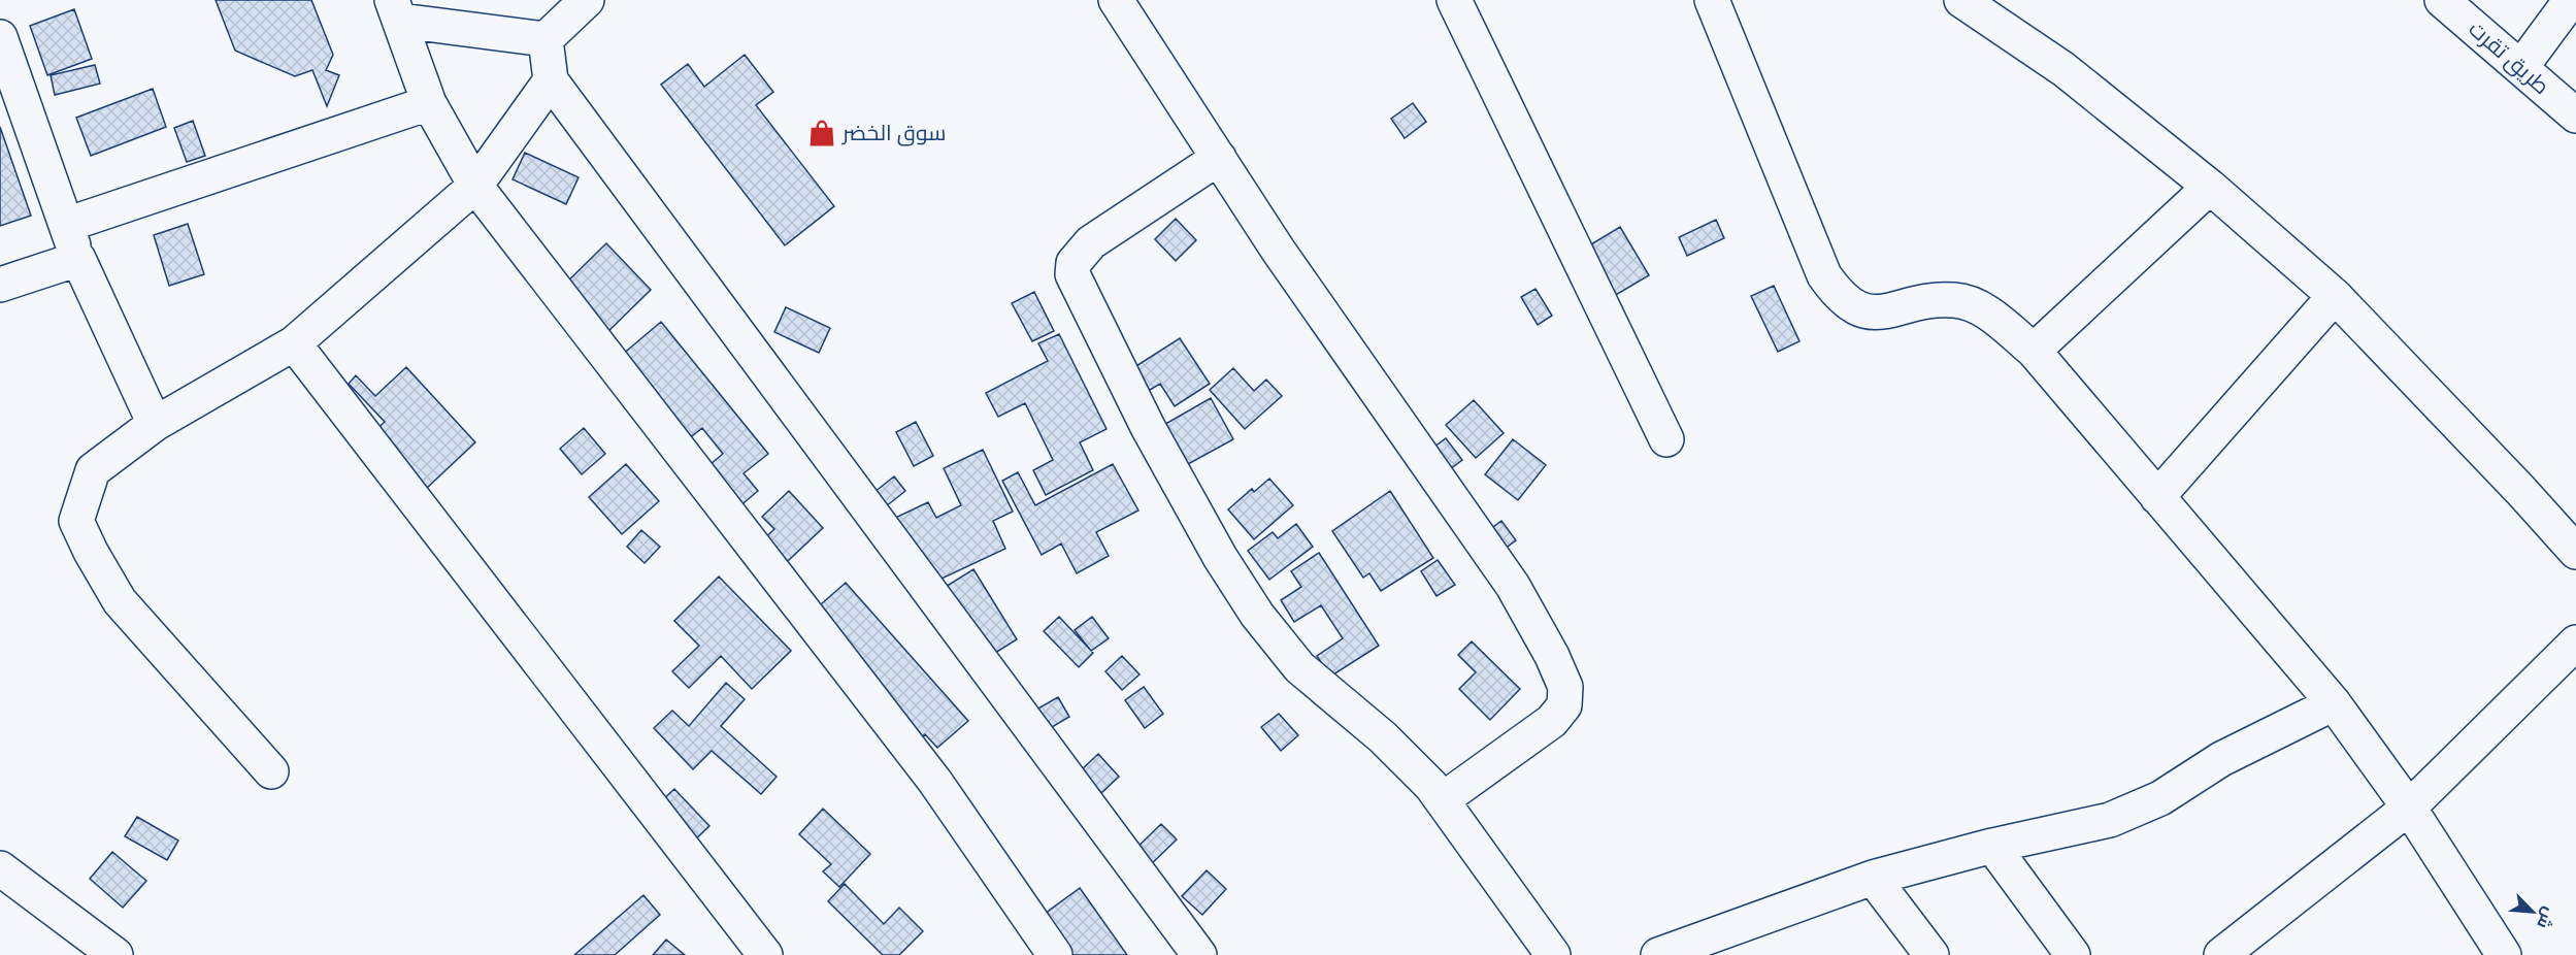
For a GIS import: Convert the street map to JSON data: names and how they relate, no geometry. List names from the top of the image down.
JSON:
{
  "streets": {
    "street": ["طريق تقرت"]
  },
  "places": {
    "shop": ["سوق الخضر"]
  },
  "north": "bottom right"
}
